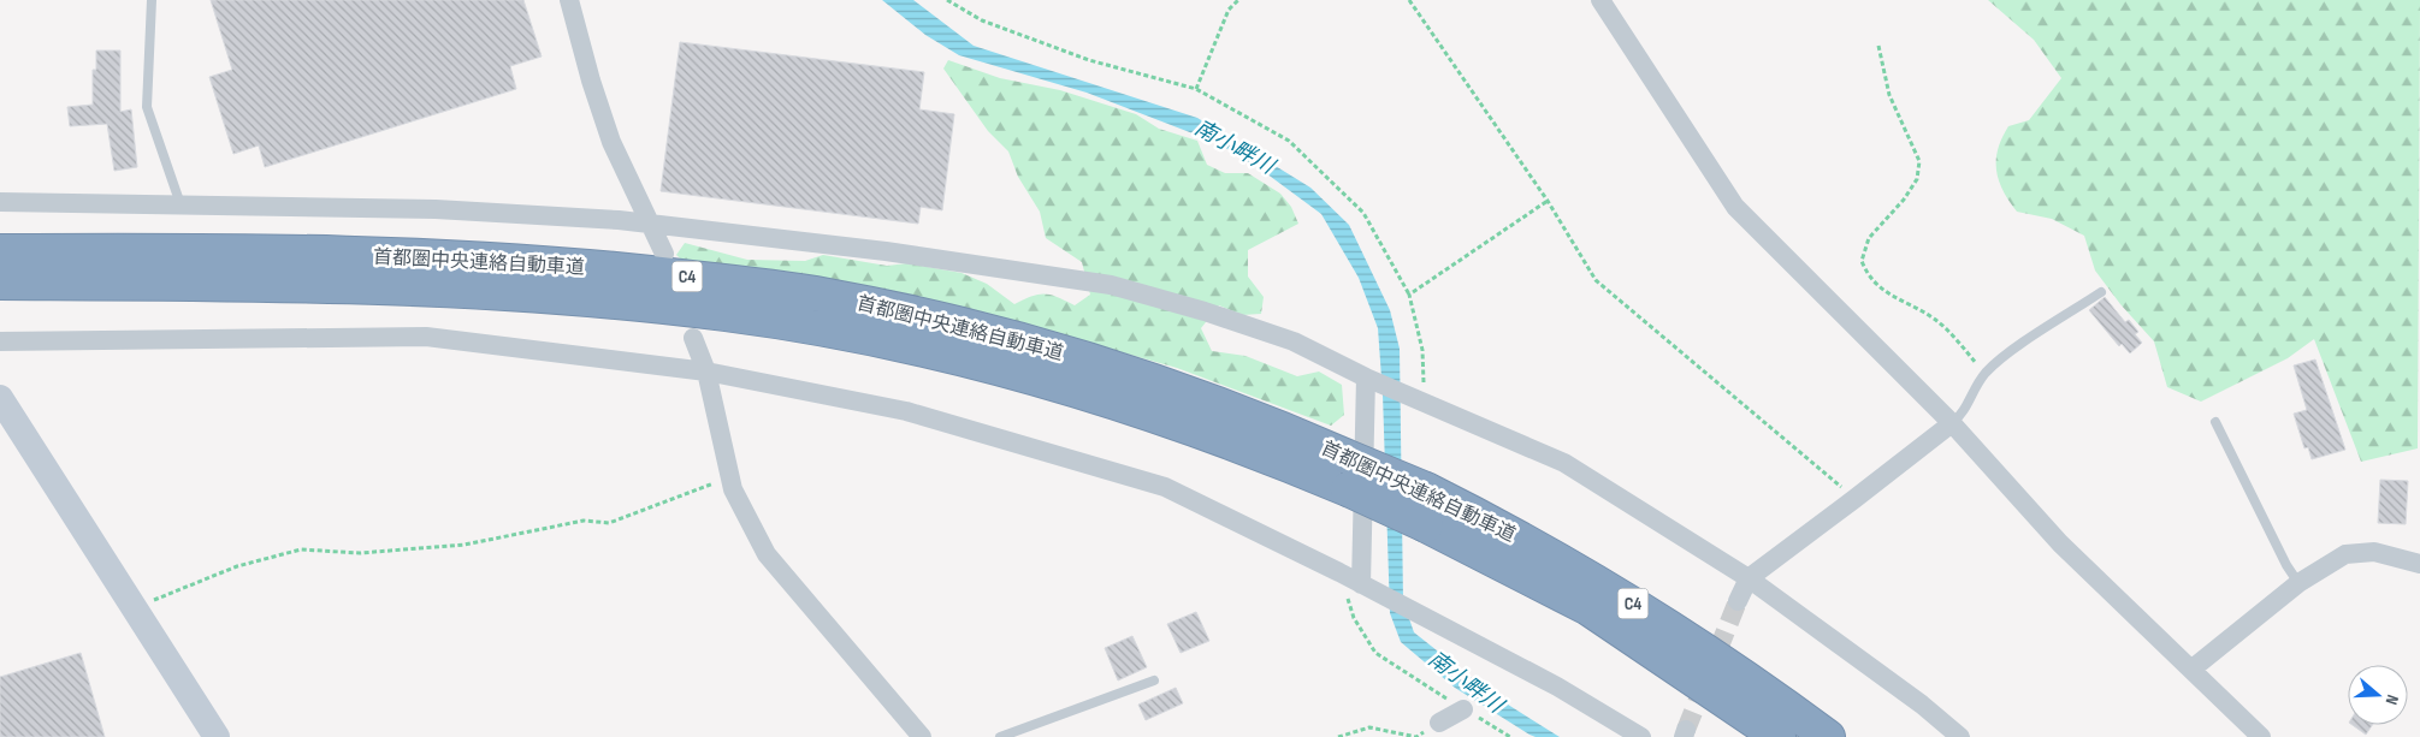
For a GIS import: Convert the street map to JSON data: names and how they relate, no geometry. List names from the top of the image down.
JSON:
{
  "streets": {
    "highway": ["首都圏中央連絡自動車道", "C4"]
  },
  "water": ["南小畔川"],
  "north": "right"
}
